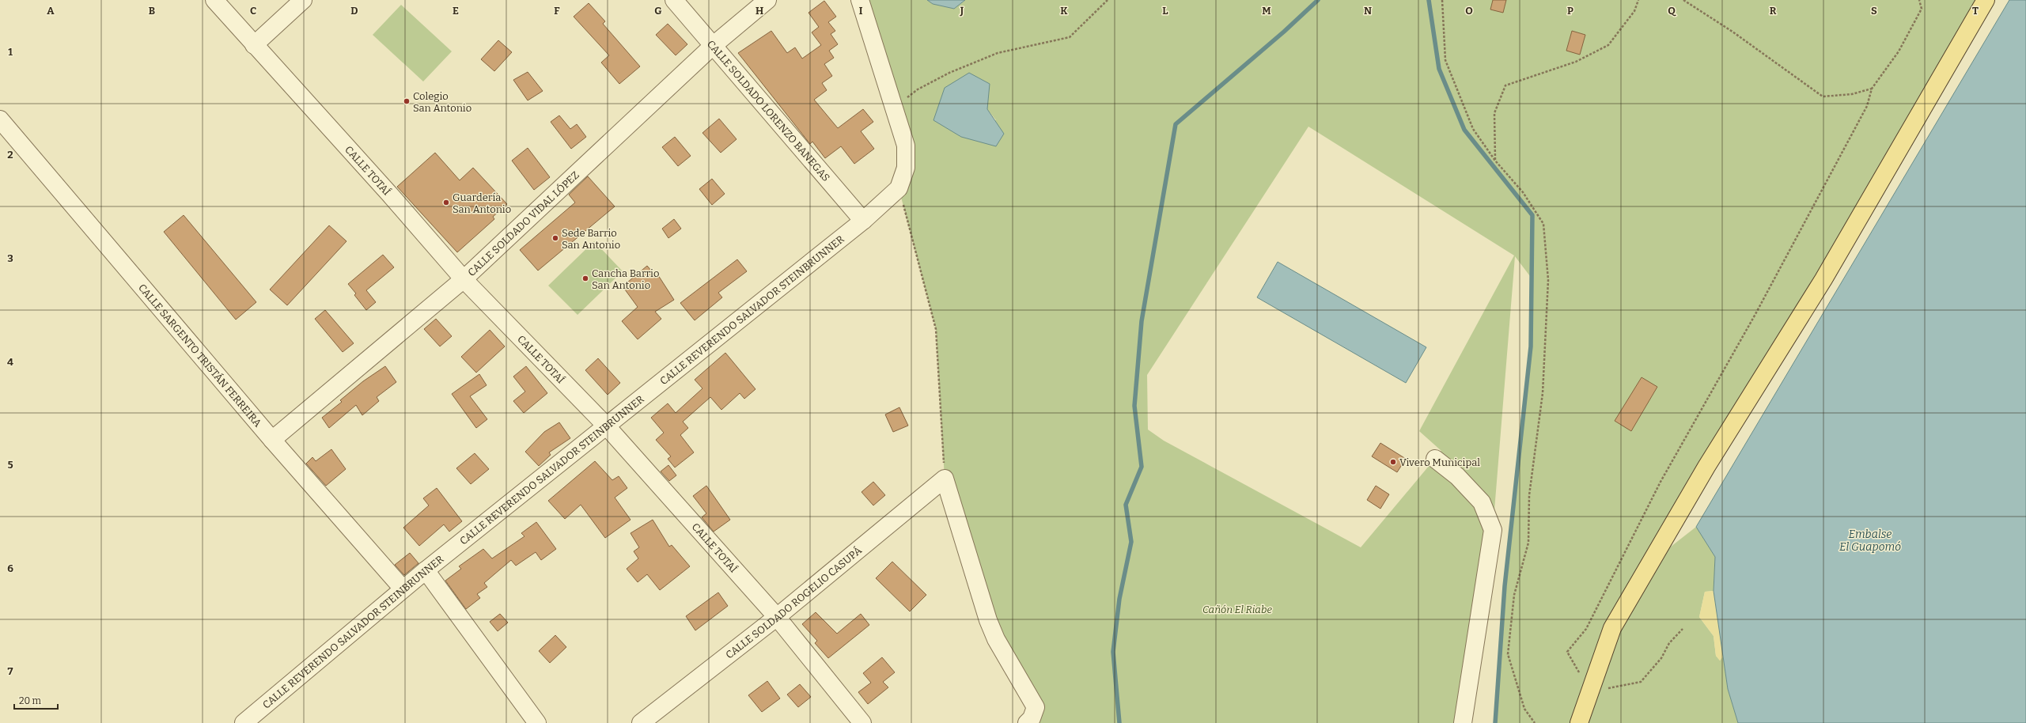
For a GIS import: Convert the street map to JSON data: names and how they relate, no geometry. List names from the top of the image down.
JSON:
{
  "streets": {
    "street": [
      "CALLE SOLDADO LORENZO BANEGAS",
      "CALLE TOTAÍ",
      "CALLE SOLDADO VIDAL LÓPEZ",
      "CALLE REVERENDO SALVADOR STEINBRUNNER",
      "CALLE SARGENTO TRISTÁN FERREIRA",
      "CALLE SOLDADO ROGELIO CASUPÁ"
    ]
  },
  "crossings": [
    ["CALLE SOLDADO LORENZO BANEGAS", "CALLE SOLDADO VIDAL LÓPEZ"],
    ["CALLE SOLDADO LORENZO BANEGAS", "CALLE REVERENDO SALVADOR STEINBRUNNER"],
    ["CALLE TOTAÍ", "CALLE SOLDADO VIDAL LÓPEZ"],
    ["CALLE TOTAÍ", "CALLE REVERENDO SALVADOR STEINBRUNNER"],
    ["CALLE TOTAÍ", "CALLE SOLDADO ROGELIO CASUPÁ"],
    ["CALLE SOLDADO VIDAL LÓPEZ", "CALLE SARGENTO TRISTÁN FERREIRA"],
    ["CALLE REVERENDO SALVADOR STEINBRUNNER", "CALLE SARGENTO TRISTÁN FERREIRA"]
  ],
  "water": ["Embalse El Guapomó"],
  "parks": ["Cañón El Riabe"],
  "places": [
    "Colegio San Antonio",
    "Guardería San Antonio",
    "Sede Barrio San Antonio",
    "Cancha Barrio San Antonio",
    "Vivero Municipal"
  ],
  "scale_bar": "20 m",
  "grid": {
    "columns": [
      "A",
      "B",
      "C",
      "D",
      "E",
      "F",
      "G",
      "H",
      "I",
      "J",
      "K",
      "L",
      "M",
      "N",
      "O",
      "P",
      "Q",
      "R",
      "S",
      "T"
    ],
    "rows": [
      "1",
      "2",
      "3",
      "4",
      "5",
      "6",
      "7"
    ]
  }
}
